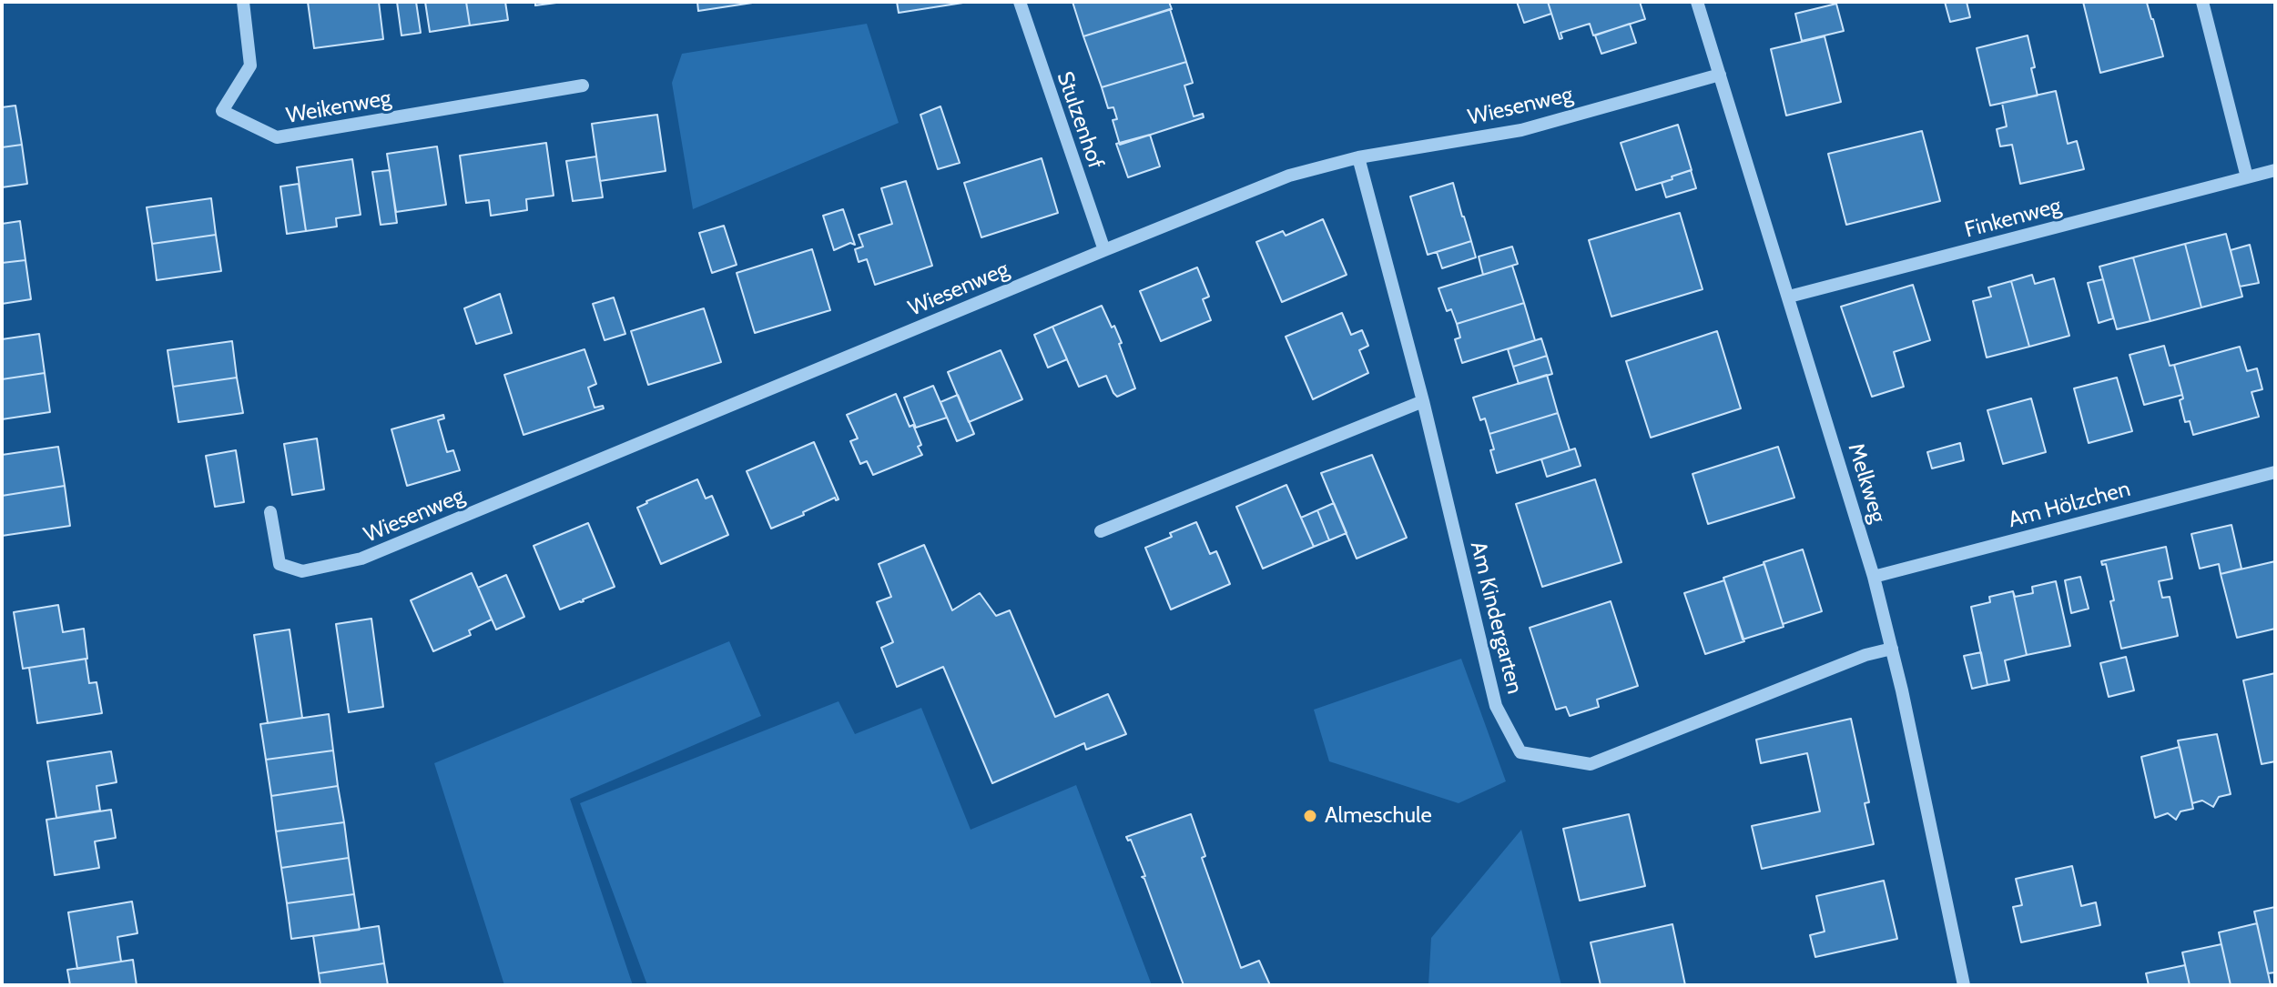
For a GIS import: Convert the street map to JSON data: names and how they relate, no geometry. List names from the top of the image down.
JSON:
{
  "streets": {
    "street": [
      "Wiesenweg",
      "Weikenweg",
      "Stulzenhof",
      "Finkenweg",
      "Melkweg",
      "Am Hölzchen",
      "Am Kindergarten"
    ]
  },
  "crossings": [
    ["Wiesenweg", "Stulzenhof"],
    ["Wiesenweg", "Melkweg"],
    ["Wiesenweg", "Am Kindergarten"],
    ["Finkenweg", "Melkweg"],
    ["Melkweg", "Am Hölzchen"],
    ["Melkweg", "Am Kindergarten"]
  ],
  "places": ["Almeschule"]
}
